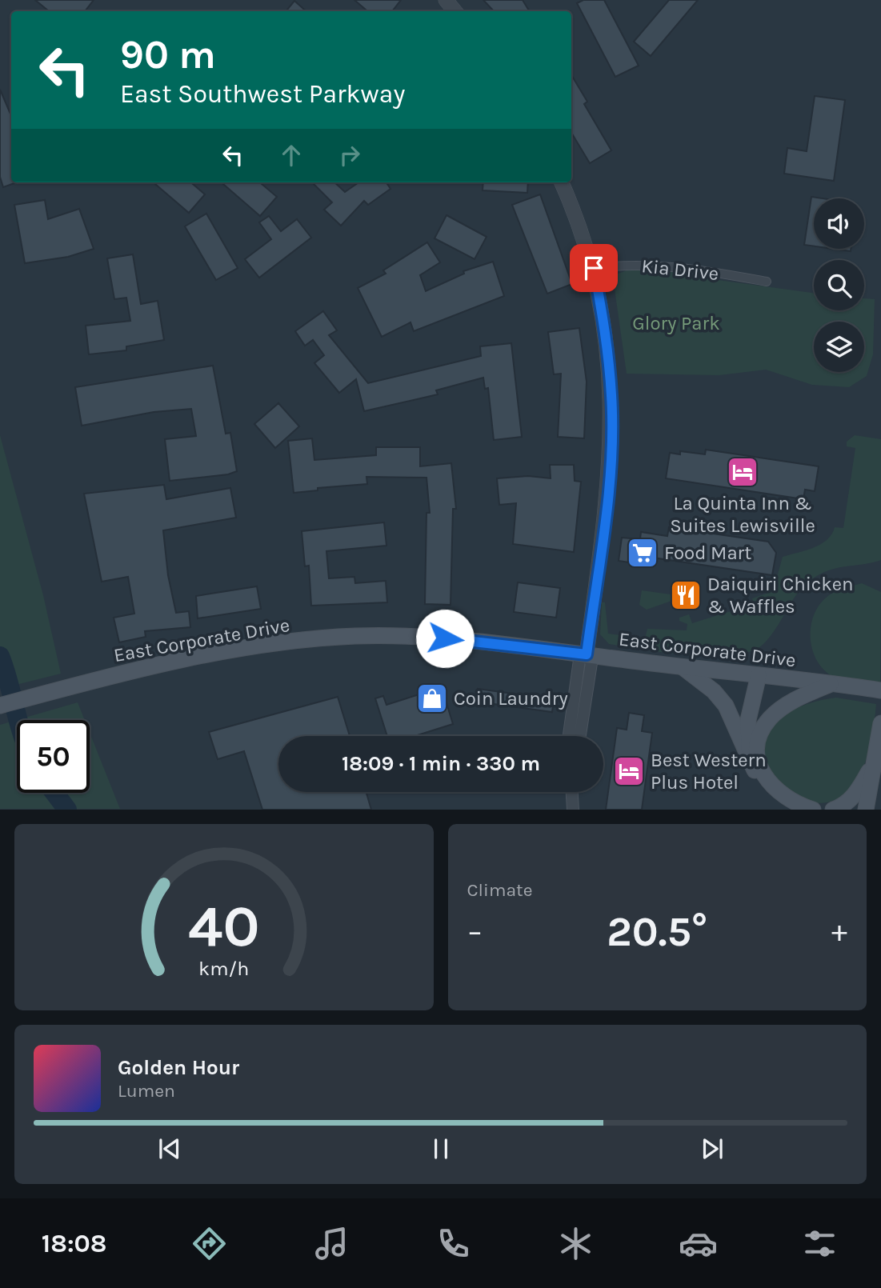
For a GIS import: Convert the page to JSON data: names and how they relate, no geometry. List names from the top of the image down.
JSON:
{
  "streets": {
    "main road": ["East Corporate Drive"],
    "street": ["Kia Drive"]
  },
  "parks": ["Glory Park"],
  "places": {
    "hotel": ["La Quinta Inn & Suites Lewisville", "Best Western Plus Hotel"],
    "supermarket": ["Food Mart"],
    "restaurant": ["Daiquiri Chicken & Waffles"],
    "shop": ["Coin Laundry"]
  },
  "page": {
    "turn": ["90 m", "East Southwest Parkway"],
    "limit": "50",
    "trip": "18:09 · 1 min · 330 m",
    "tile": "Climate",
    "heat": ["−", "20.5°", "+"],
    "song": ["Golden Hour", "Lumen"],
    "tabs": "18:08",
    "gauge": ["40", "km/h"]
  }
}
